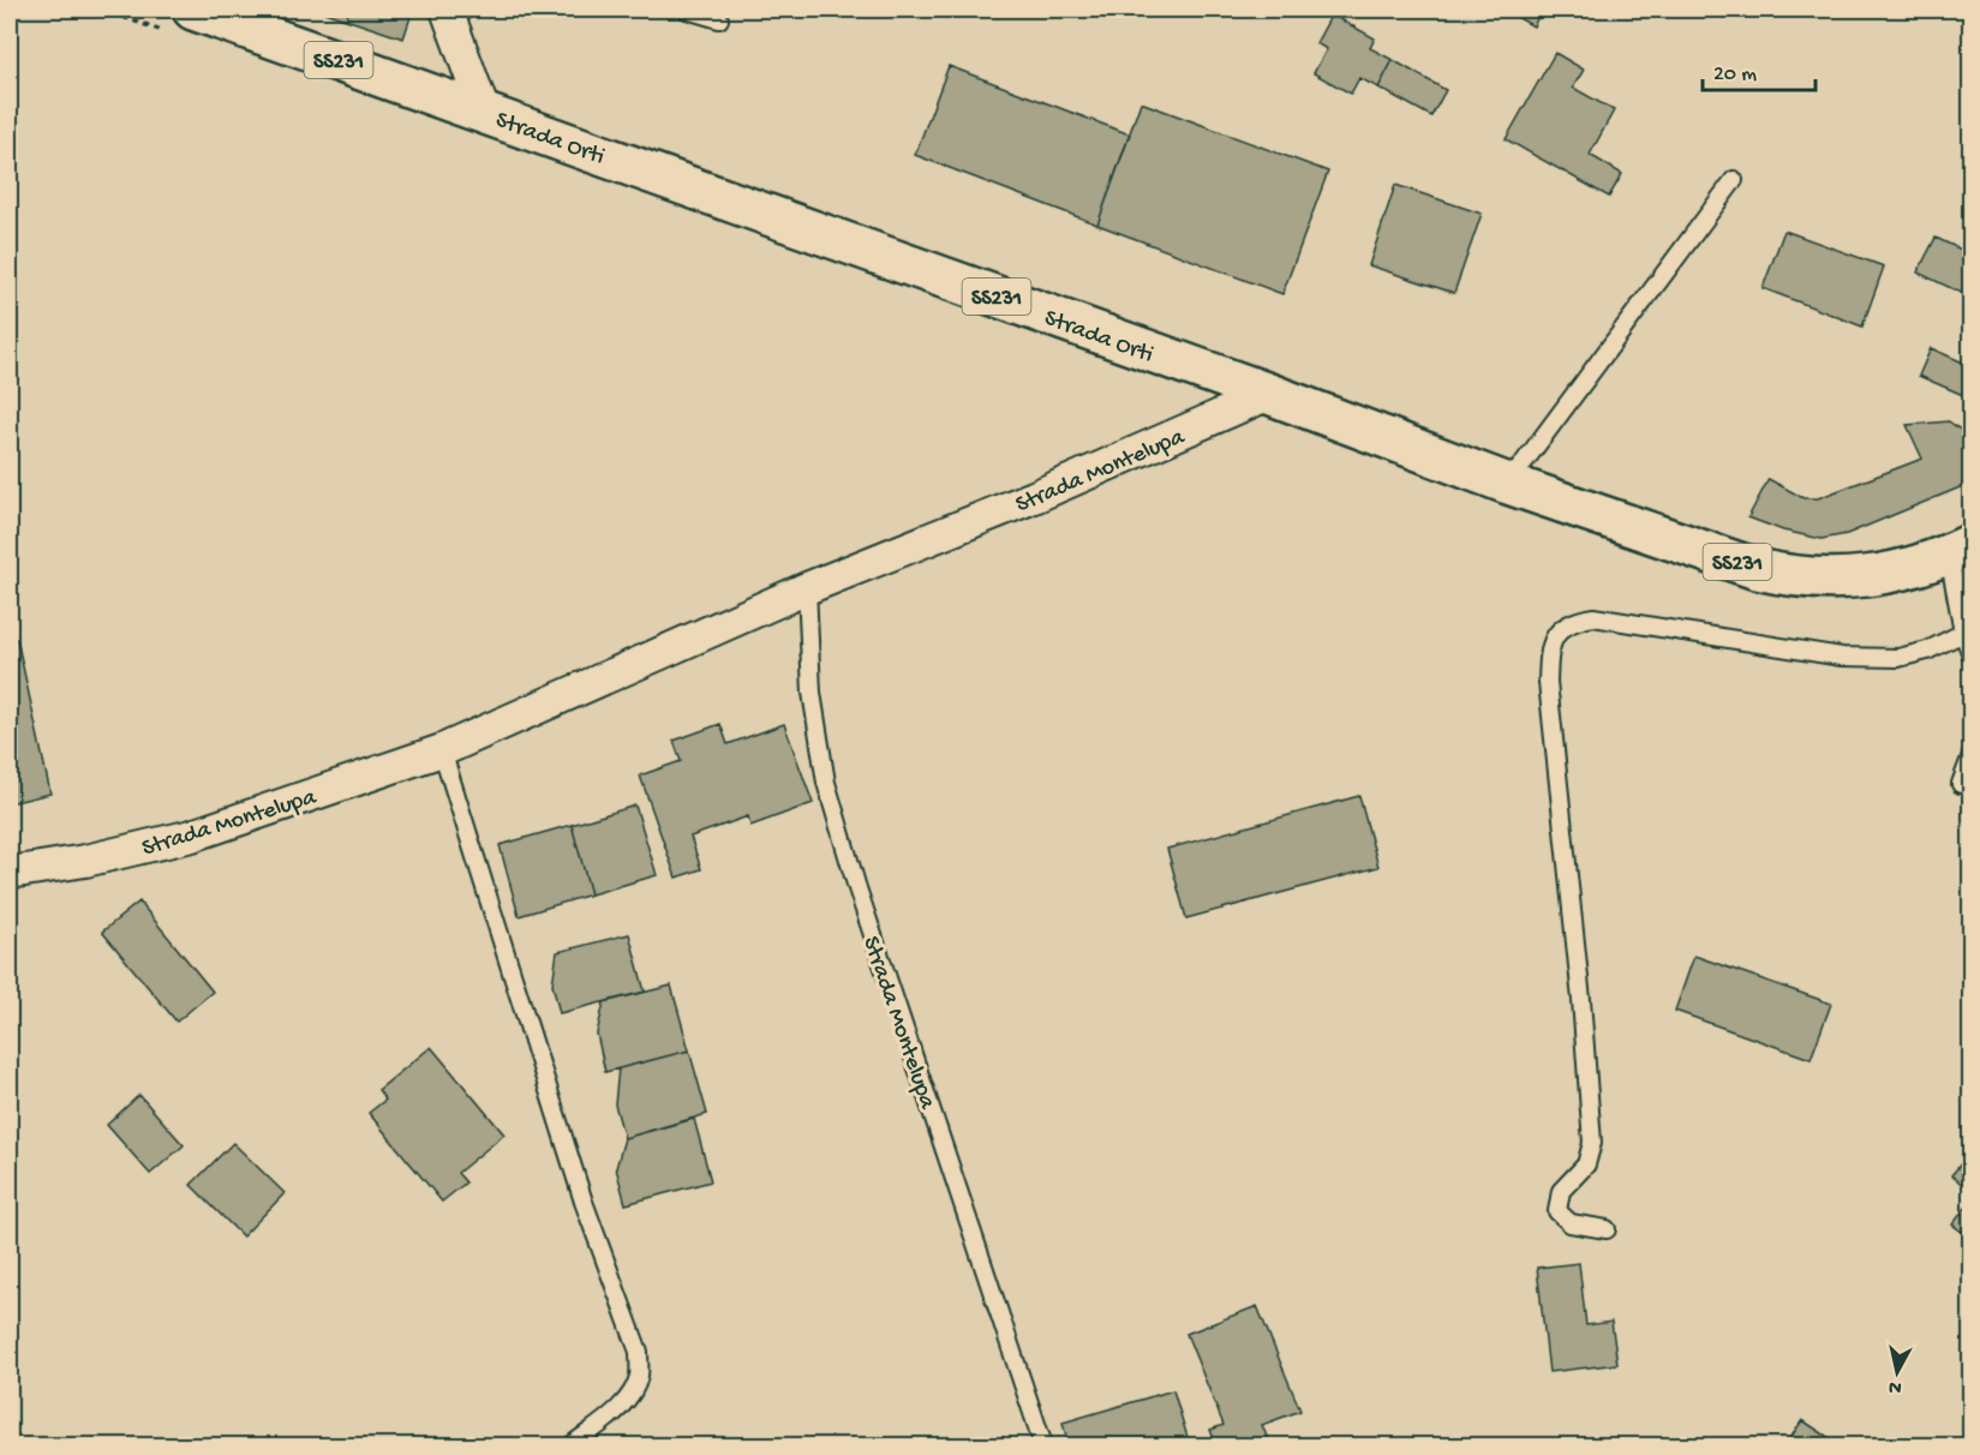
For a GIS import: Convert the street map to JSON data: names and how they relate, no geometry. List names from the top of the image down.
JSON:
{
  "streets": {
    "main road": ["SS231", "Strada Orti"],
    "street": ["Strada Montelupa"]
  },
  "crossings": [
    ["Strada Orti", "Strada Montelupa"]
  ],
  "scale_bar": "20 m",
  "north": "bottom"
}
